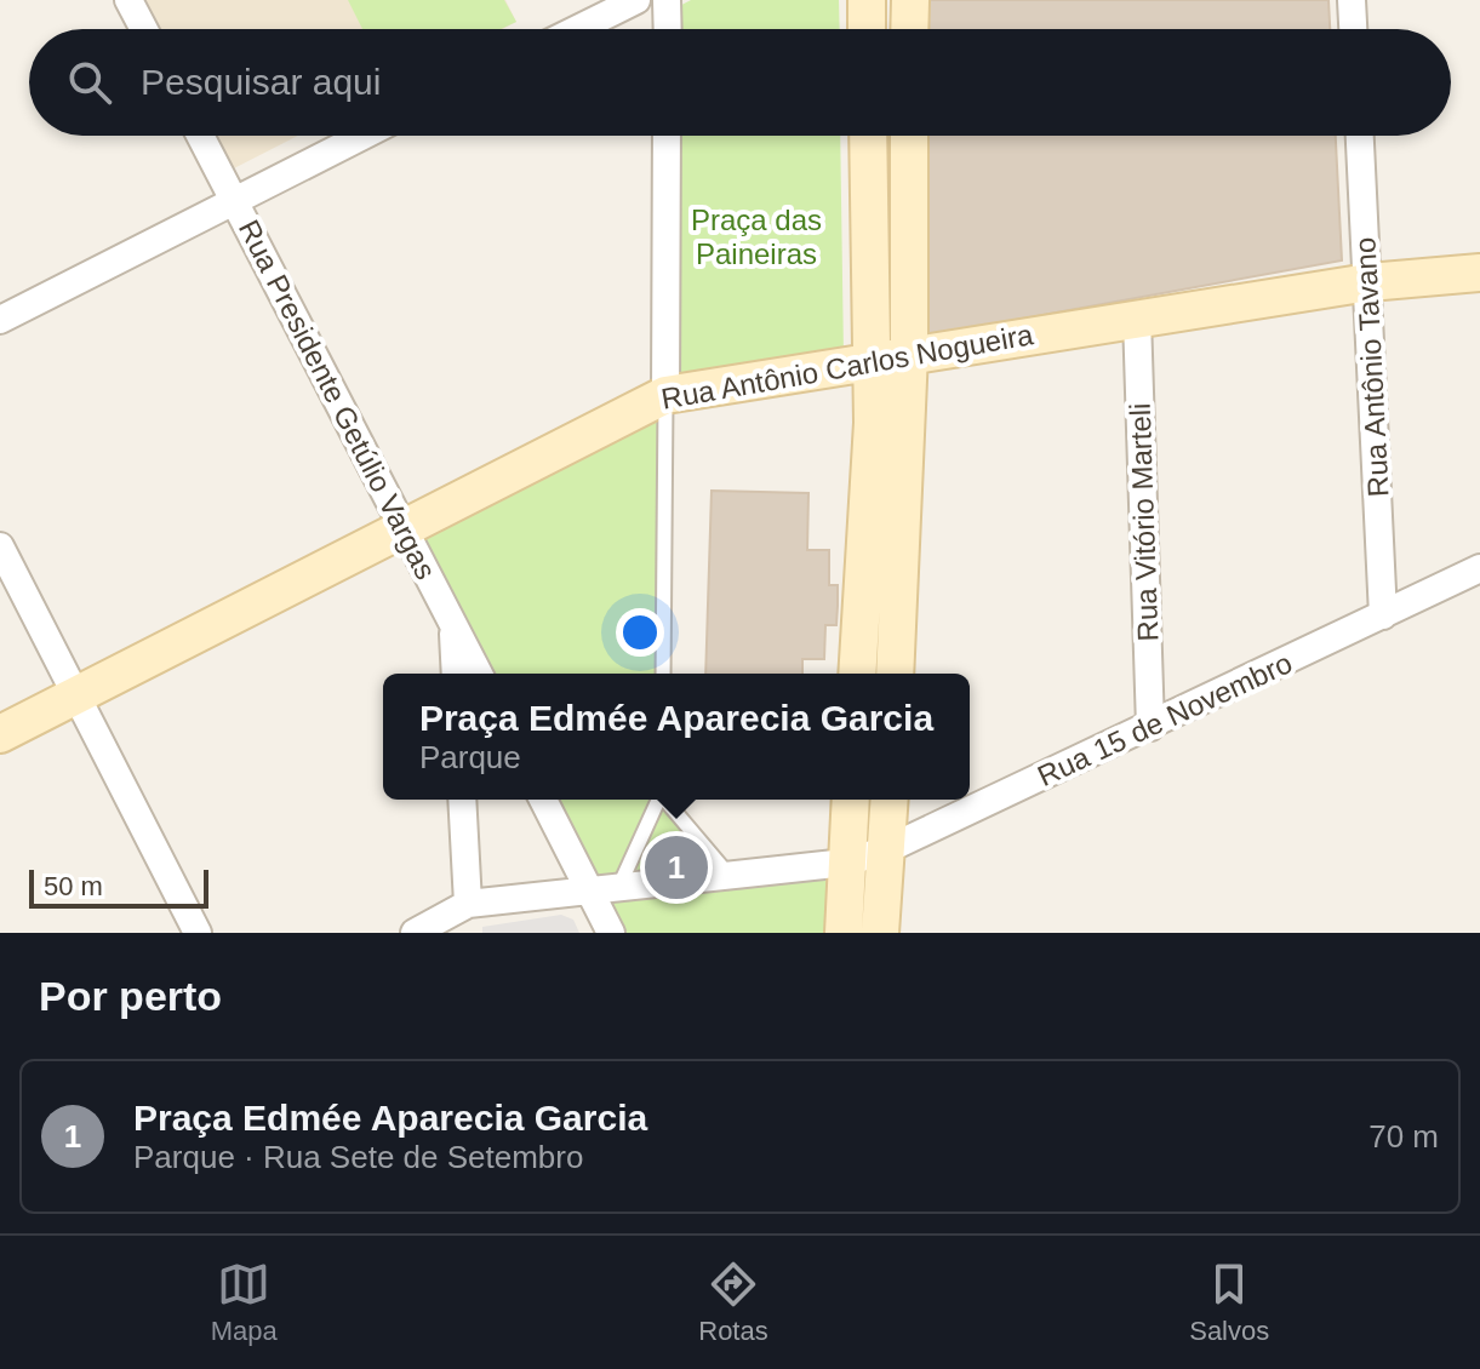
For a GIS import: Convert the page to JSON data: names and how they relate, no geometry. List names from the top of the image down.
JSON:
{
  "streets": {
    "main road": ["Rua Antônio Carlos Nogueira"],
    "street": [
      "Rua Antônio Tavano",
      "Rua Presidente Getúlio Vargas",
      "Rua Vitório Marteli",
      "Rua 15 de Novembro"
    ]
  },
  "crossings": [
    ["Rua Antônio Carlos Nogueira", "Rua Antônio Tavano"],
    ["Rua Antônio Carlos Nogueira", "Rua Presidente Getúlio Vargas"],
    ["Rua Antônio Carlos Nogueira", "Rua Vitório Marteli"],
    ["Rua Antônio Tavano", "Rua 15 de Novembro"],
    ["Rua Vitório Marteli", "Rua 15 de Novembro"]
  ],
  "parks": ["Praça das Paineiras"],
  "scale_bar": "50 m",
  "page": {
    "search": "Pesquisar aqui",
    "popup": ["Praça Edmée Aparecia Garcia", "Parque"],
    "pins": "1",
    "scale": "50 m",
    "heading": "Por perto",
    "list": [
      {
        "mark": "1",
        "name": "Praça Edmée Aparecia Garcia",
        "note": "Parque · Rua Sete de Setembro",
        "value": "70 m"
      }
    ],
    "nav": ["Mapa", "Rotas", "Salvos"]
  }
}
